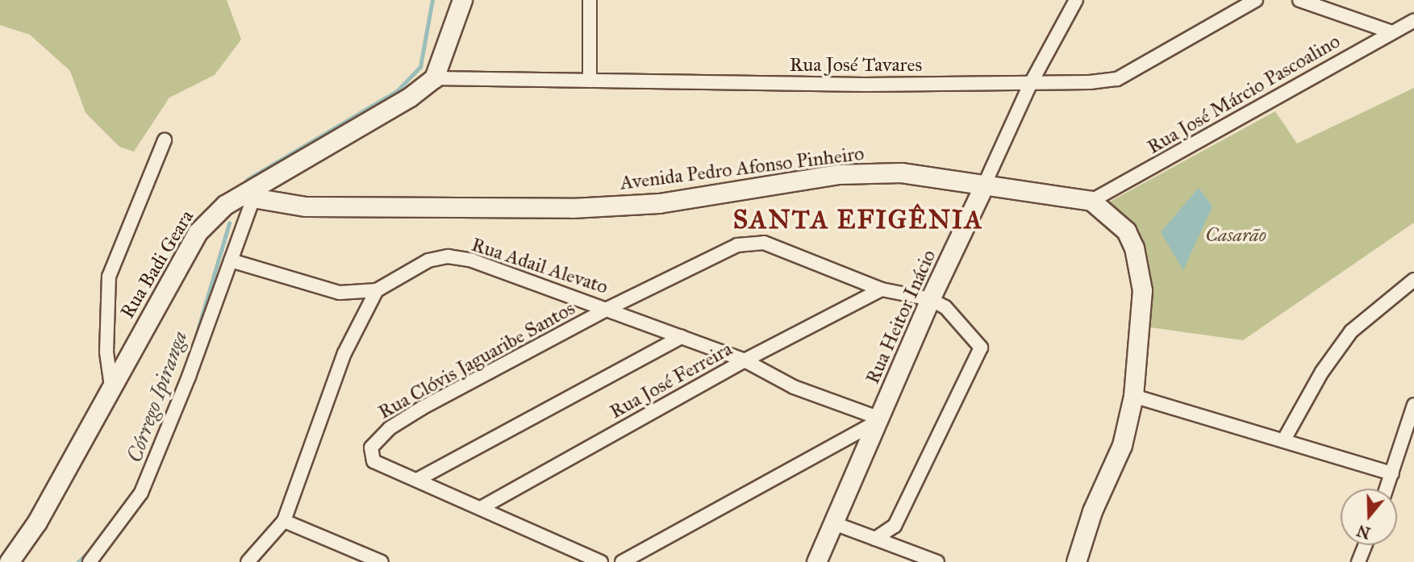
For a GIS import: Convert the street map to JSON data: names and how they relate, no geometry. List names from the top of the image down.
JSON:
{
  "streets": {
    "street": [
      "Rua José Tavares",
      "Rua José Márcio Pascoalino",
      "Avenida Pedro Afonso Pinheiro",
      "Rua Badi Geara",
      "Rua Adail Alevato",
      "Rua Heitor Inácio",
      "Rua Clóvis Jaguaribe Santos",
      "Rua José Ferreira"
    ]
  },
  "crossings": [
    ["Rua José Tavares", "Rua Badi Geara"],
    ["Rua José Tavares", "Rua Heitor Inácio"],
    ["Rua José Márcio Pascoalino", "Avenida Pedro Afonso Pinheiro"],
    ["Avenida Pedro Afonso Pinheiro", "Rua Badi Geara"],
    ["Avenida Pedro Afonso Pinheiro", "Rua Heitor Inácio"],
    ["Rua Adail Alevato", "Rua Heitor Inácio"],
    ["Rua Adail Alevato", "Rua Clóvis Jaguaribe Santos"],
    ["Rua Adail Alevato", "Rua José Ferreira"],
    ["Rua Heitor Inácio", "Rua Clóvis Jaguaribe Santos"],
    ["Rua Clóvis Jaguaribe Santos", "Rua José Ferreira"]
  ],
  "districts": ["SANTA EFIGÊNIA"],
  "water": ["Córrego Ipiranga"],
  "parks": ["Casarão"],
  "north": "bottom"
}
